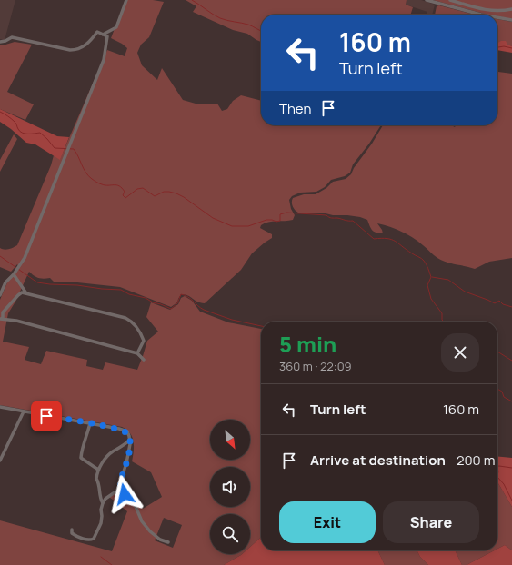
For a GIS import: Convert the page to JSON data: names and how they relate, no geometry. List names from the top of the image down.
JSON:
{
  "north": "bottom right",
  "page": {
    "turn": ["160 m", "Turn left"],
    "then": "Then",
    "heading": ["5 min", "360 m · 22:09"],
    "list": [
      {
        "name": "Turn left",
        "value": "160 m"
      },
      {
        "name": "Arrive at destination",
        "value": "200 m"
      }
    ],
    "buttons": ["Exit", "Share"]
  }
}
